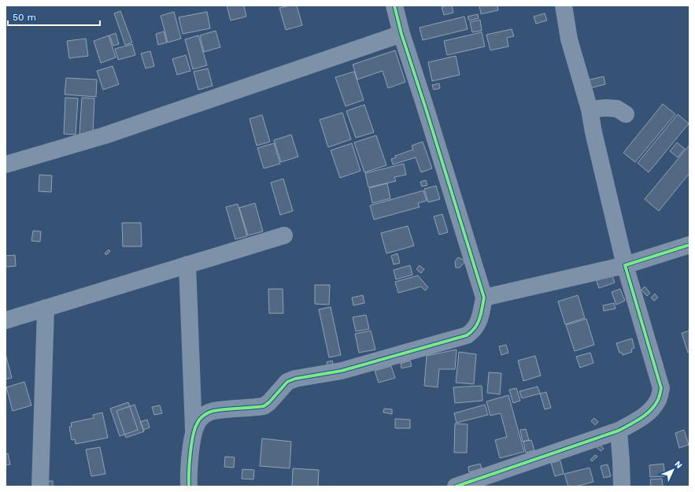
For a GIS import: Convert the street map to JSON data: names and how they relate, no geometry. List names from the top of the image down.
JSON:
{
  "scale_bar": "50 m",
  "north": "top right"
}
